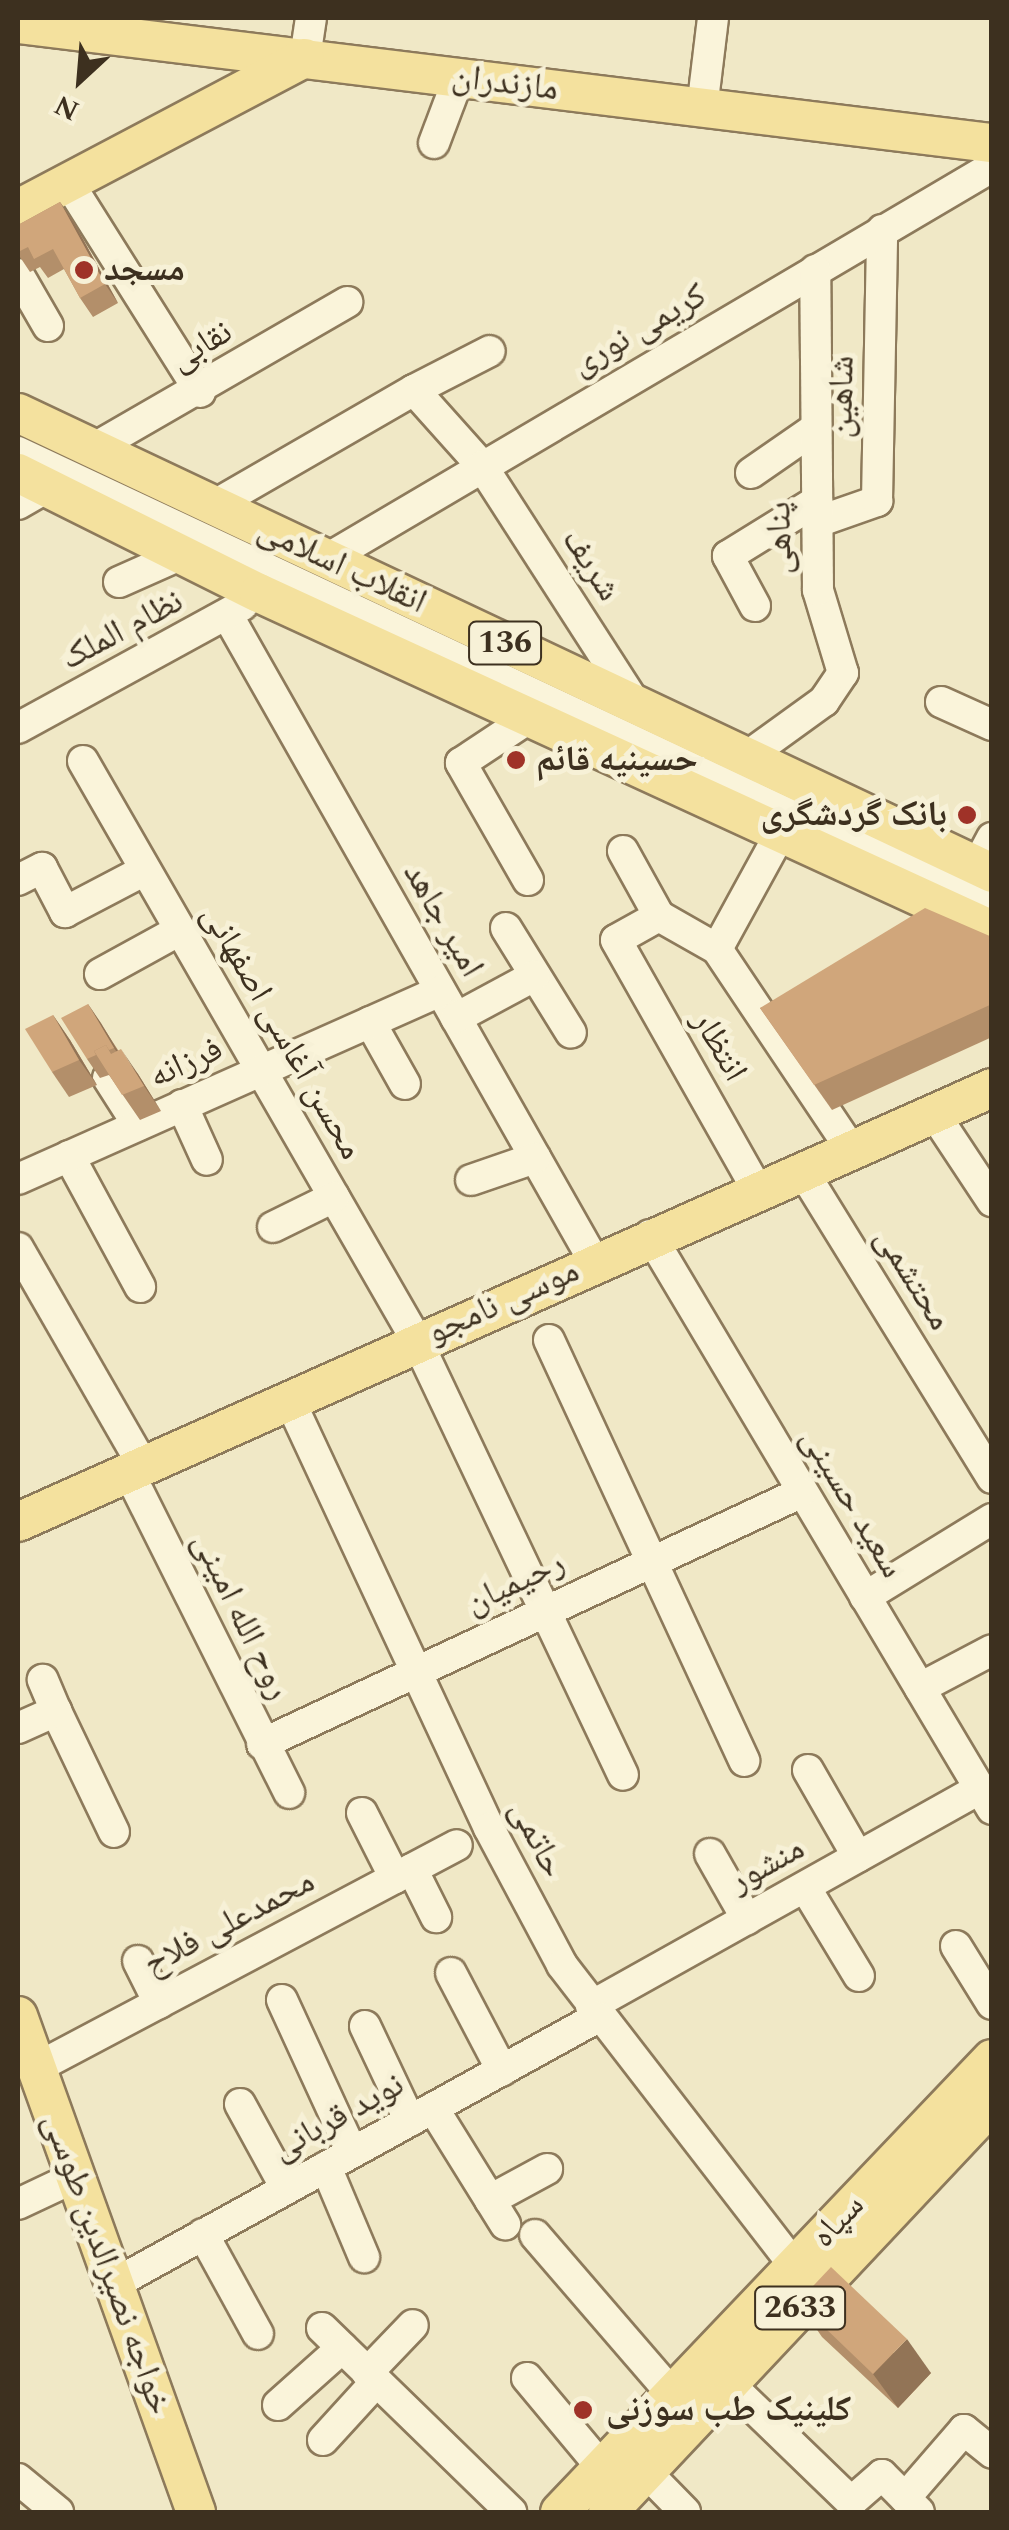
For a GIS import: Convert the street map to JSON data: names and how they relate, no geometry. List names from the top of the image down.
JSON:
{
  "streets": {
    "main road": [
      "مازندران",
      "انقلاب اسلامی",
      "136",
      "موسی نامجو",
      "سپاه",
      "خواجه نصیرالدین طوسی",
      "2633"
    ],
    "street": [
      "کریمی نوری",
      "نقابی",
      "شاهین",
      "پناهی",
      "شریف",
      "نظام الملک",
      "امیر جاهد",
      "محسن آغاسی اصفهانی",
      "انتظار",
      "فرزانه",
      "محتشمی",
      "سعید حسینی",
      "رحیمیان",
      "روح الله امینی",
      "حاتمی",
      "منشور",
      "محمدعلی فلاح",
      "نوید قربانی"
    ]
  },
  "crossings": [
    ["کریمی نوری", "شاهین"],
    ["کریمی نوری", "پناهی"],
    ["کریمی نوری", "شریف"],
    ["کریمی نوری", "انقلاب اسلامی"],
    ["نقابی", "انقلاب اسلامی"],
    ["شاهین", "پناهی"],
    ["پناهی", "انقلاب اسلامی"],
    ["شریف", "انقلاب اسلامی"],
    ["انقلاب اسلامی", "نظام الملک"],
    ["نظام الملک", "امیر جاهد"],
    ["امیر جاهد", "فرزانه"],
    ["امیر جاهد", "موسی نامجو"],
    ["محسن آغاسی اصفهانی", "فرزانه"],
    ["محسن آغاسی اصفهانی", "موسی نامجو"],
    ["محسن آغاسی اصفهانی", "رحیمیان"],
    ["انتظار", "موسی نامجو"],
    ["محتشمی", "موسی نامجو"],
    ["موسی نامجو", "سعید حسینی"],
    ["موسی نامجو", "روح الله امینی"],
    ["موسی نامجو", "حاتمی"],
    ["سعید حسینی", "رحیمیان"],
    ["سعید حسینی", "منشور"],
    ["رحیمیان", "روح الله امینی"],
    ["رحیمیان", "حاتمی"],
    ["حاتمی", "منشور"],
    ["حاتمی", "نوید قربانی"],
    ["حاتمی", "سپاه"],
    ["منشور", "نوید قربانی"],
    ["محمدعلی فلاح", "خواجه نصیرالدین طوسی"],
    ["نوید قربانی", "خواجه نصیرالدین طوسی"]
  ],
  "places": [
    "مسجد",
    "حسینیه قائم",
    "بانک گردشگری",
    "کلینیک طب سوزنی"
  ],
  "north": "bottom left"
}
